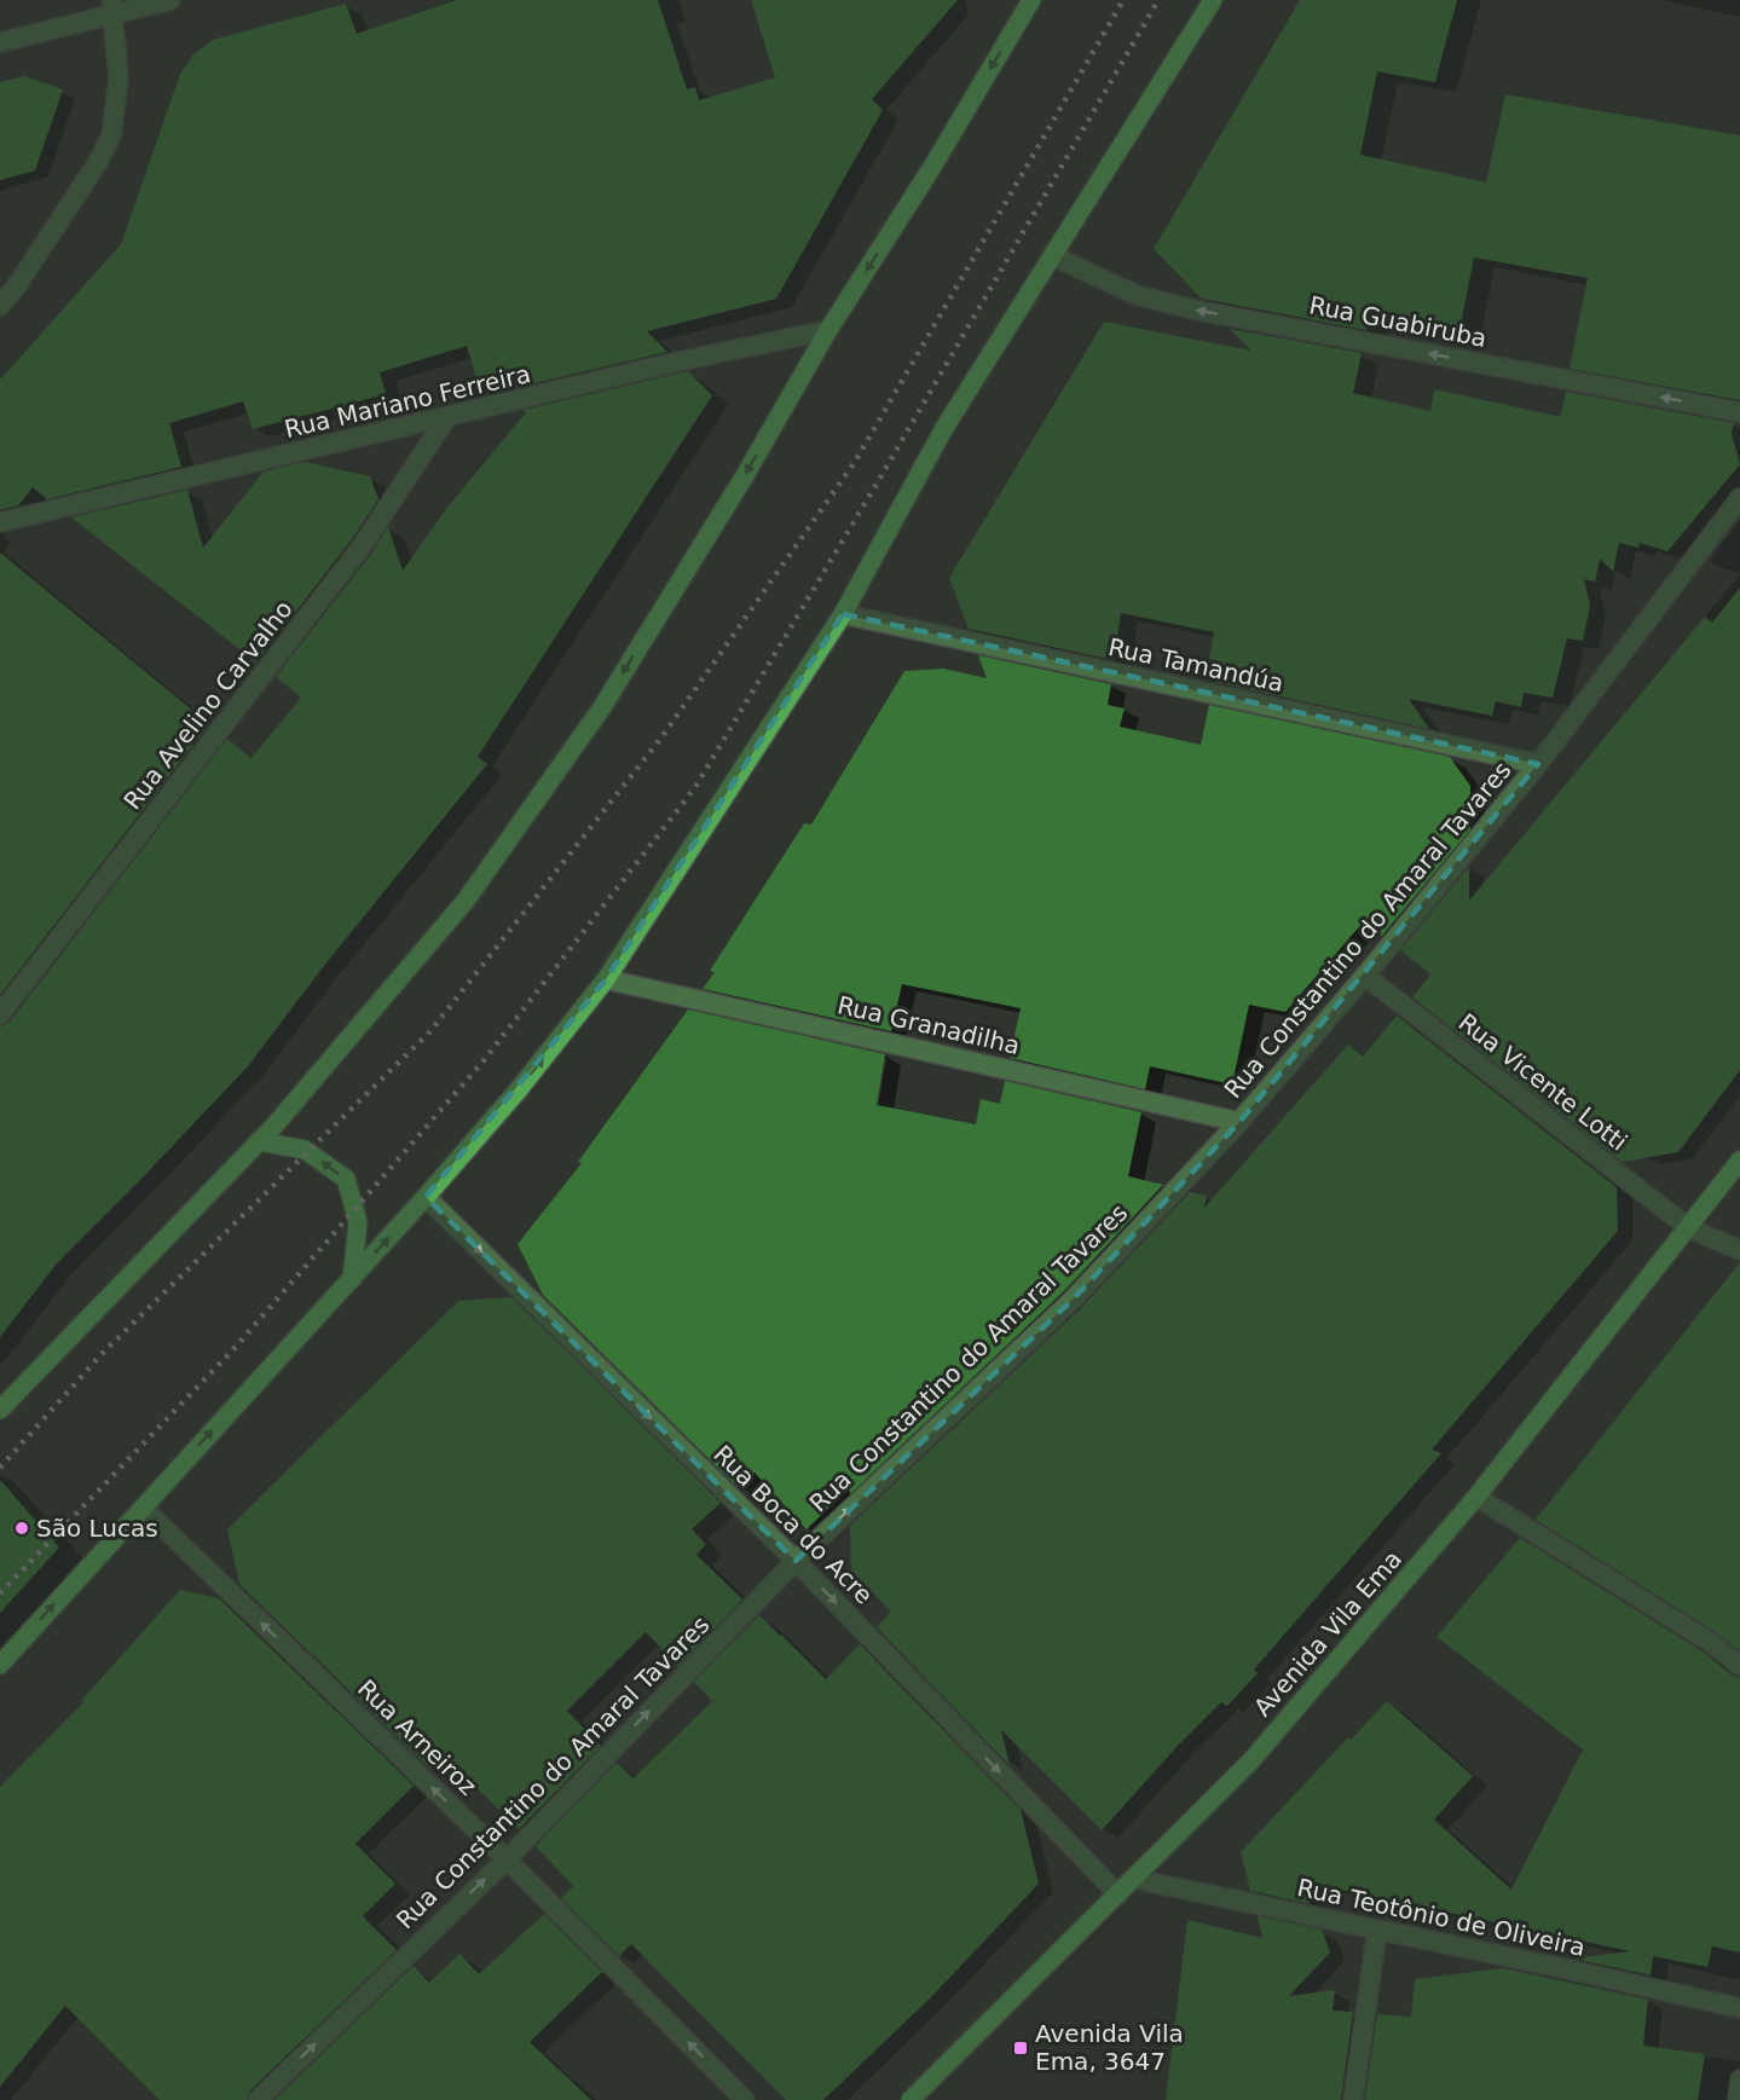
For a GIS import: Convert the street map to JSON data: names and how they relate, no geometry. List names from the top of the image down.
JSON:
{
  "streets": {
    "main road": ["Avenida Vila Ema"],
    "street": [
      "Rua Guabiruba",
      "Rua Mariano Ferreira",
      "Rua Tamandúa",
      "Rua Avelino Carvalho",
      "Rua Constantino do Amaral Tavares",
      "Rua Granadilha",
      "Rua Vicente Lotti",
      "Rua Boca do Acre",
      "Rua Arneiroz",
      "Rua Teotônio de Oliveira"
    ]
  },
  "crossings": [
    ["Rua Mariano Ferreira", "Rua Avelino Carvalho"],
    ["Rua Tamandúa", "Rua Constantino do Amaral Tavares"],
    ["Rua Constantino do Amaral Tavares", "Rua Granadilha"],
    ["Rua Constantino do Amaral Tavares", "Rua Vicente Lotti"],
    ["Rua Constantino do Amaral Tavares", "Rua Boca do Acre"],
    ["Rua Constantino do Amaral Tavares", "Rua Arneiroz"],
    ["Rua Vicente Lotti", "Avenida Vila Ema"],
    ["Rua Boca do Acre", "Avenida Vila Ema"],
    ["Avenida Vila Ema", "Rua Teotônio de Oliveira"]
  ],
  "one_way": [
    "Rua Guabiruba",
    "Rua Constantino do Amaral Tavares",
    "Rua Boca do Acre",
    "Rua Arneiroz"
  ],
  "places": {
    "other": ["São Lucas"],
    "transit": ["Avenida Vila Ema, 3647"]
  }
}
